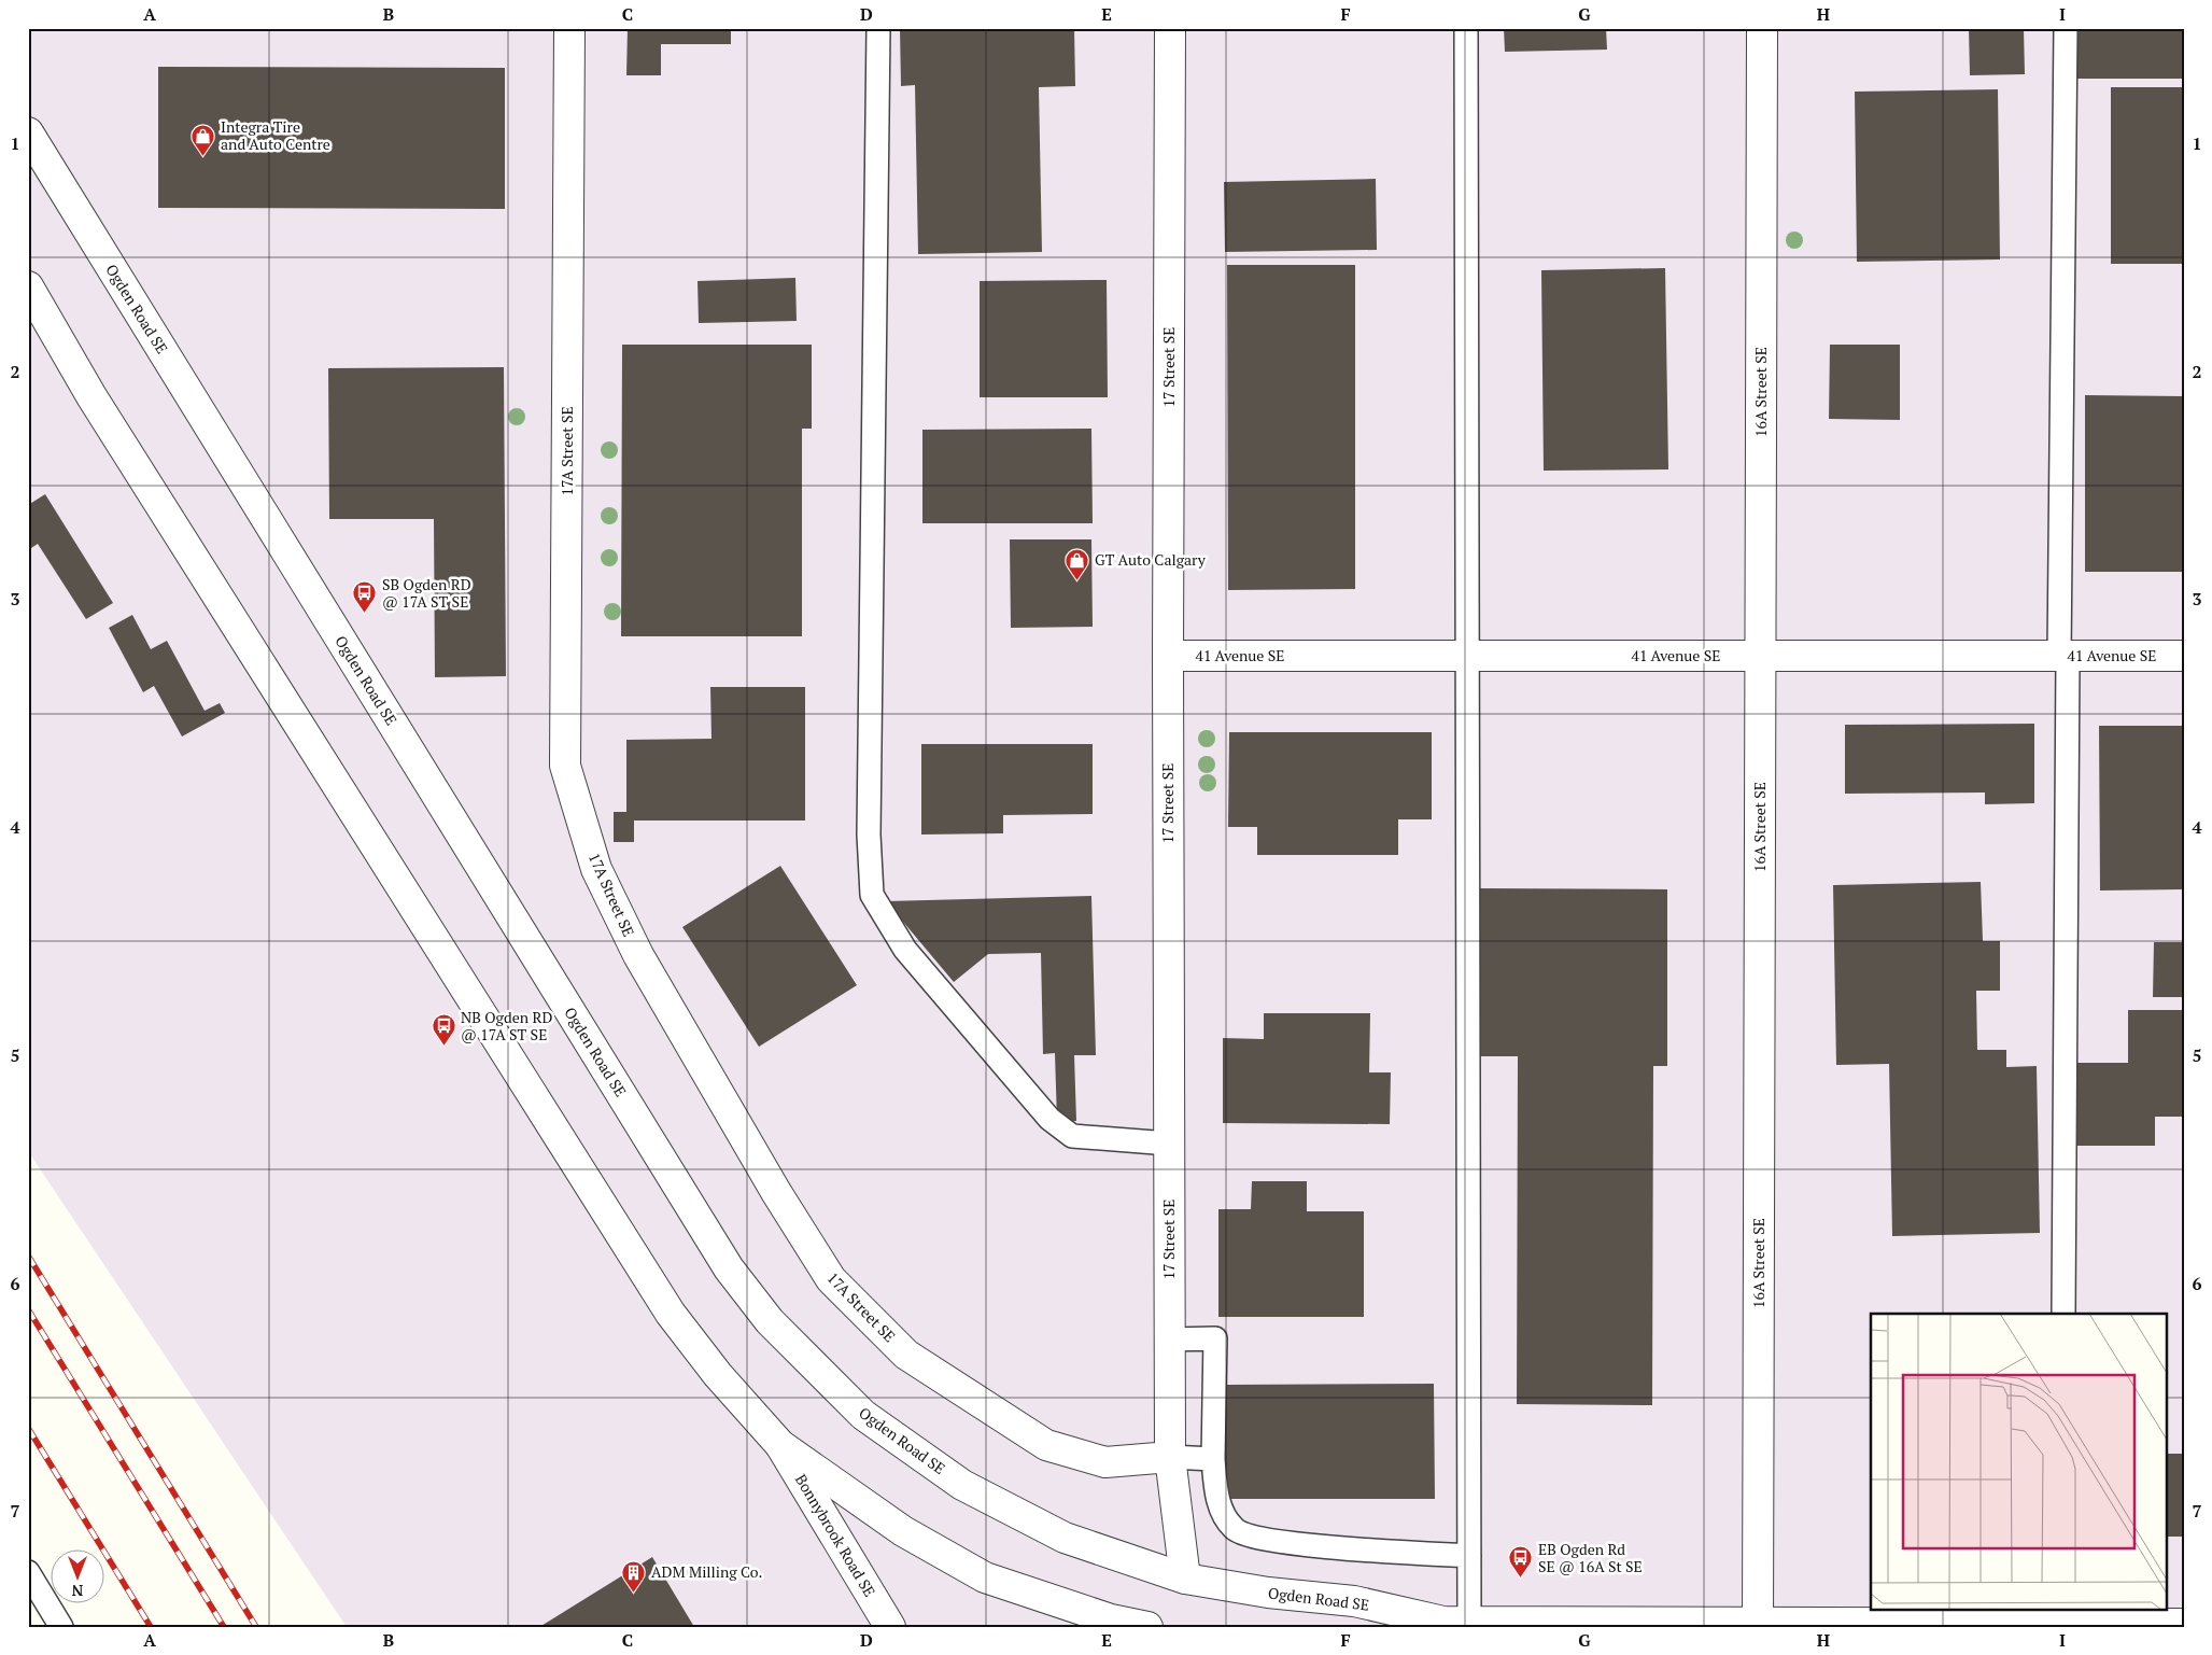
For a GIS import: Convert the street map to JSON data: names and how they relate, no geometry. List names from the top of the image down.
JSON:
{
  "streets": {
    "street": [
      "Ogden Road SE",
      "17 Street SE",
      "16A Street SE",
      "17A Street SE",
      "41 Avenue SE",
      "Bonnybrook Road SE"
    ]
  },
  "crossings": [
    ["Ogden Road SE", "17 Street SE"],
    ["Ogden Road SE", "16A Street SE"],
    ["17 Street SE", "17A Street SE"],
    ["17 Street SE", "41 Avenue SE"],
    ["16A Street SE", "41 Avenue SE"]
  ],
  "places": {
    "shop": ["Integra Tire and Auto Centre", "GT Auto Calgary"],
    "bus stop": ["SB Ogden RD @ 17A ST SE", "NB Ogden RD @ 17A ST SE", "EB Ogden Rd SE @ 16A St SE"],
    "building": ["ADM Milling Co."]
  },
  "north": "bottom",
  "grid": {
    "columns": [
      "A",
      "B",
      "C",
      "D",
      "E",
      "F",
      "G",
      "H",
      "I"
    ],
    "rows": [
      "1",
      "2",
      "3",
      "4",
      "5",
      "6",
      "7"
    ]
  }
}
